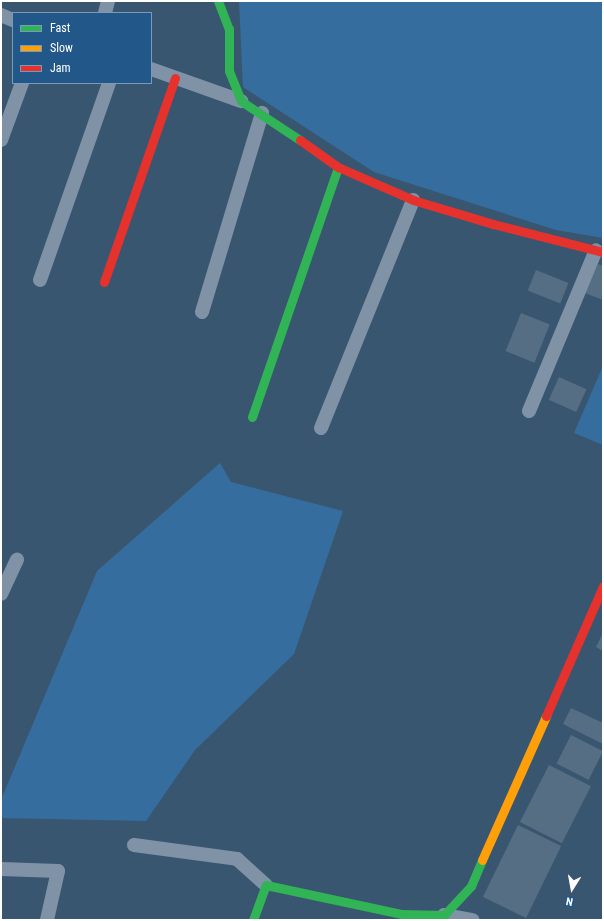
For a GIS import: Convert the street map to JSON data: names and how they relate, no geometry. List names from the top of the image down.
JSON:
{
  "legend": ["Fast", "Slow", "Jam"],
  "north": "bottom"
}
